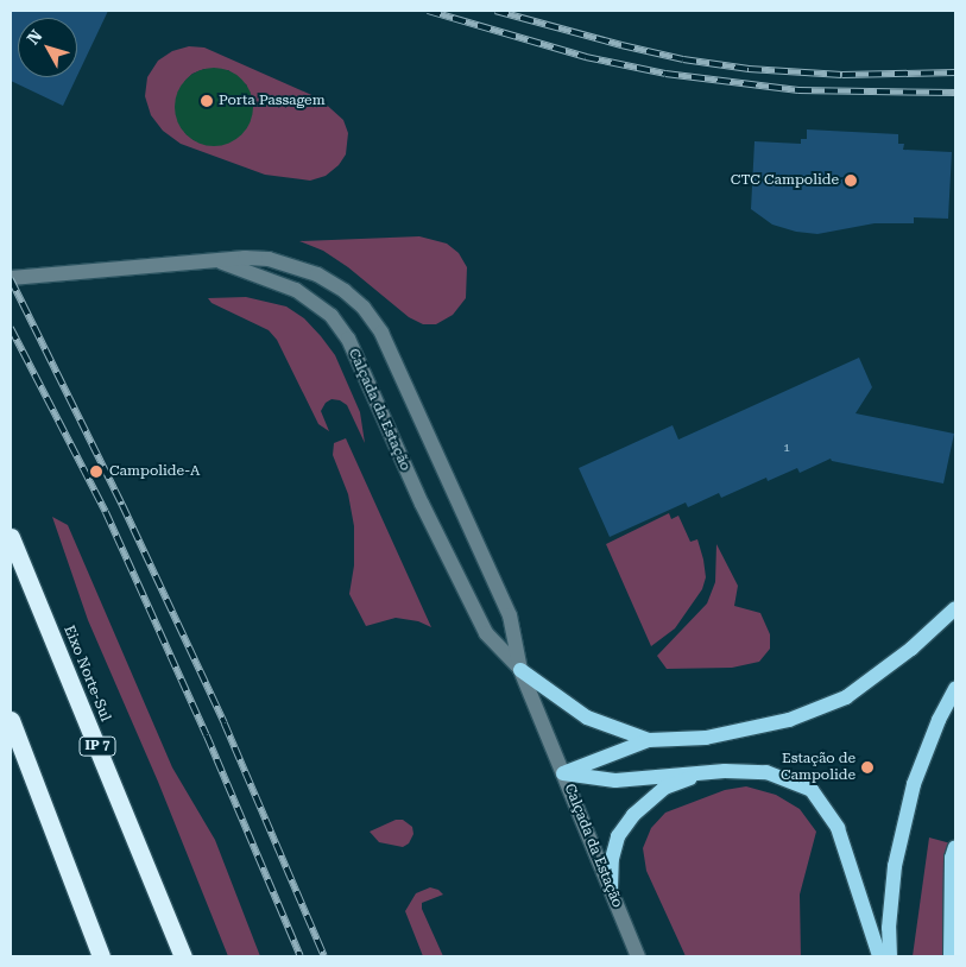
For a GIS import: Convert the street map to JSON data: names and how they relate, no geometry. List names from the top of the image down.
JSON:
{
  "streets": {
    "highway": ["Eixo Norte-Sul", "IP 7"],
    "street": ["Calçada da Estação"]
  },
  "places": [
    "Porta Passagem",
    "CTC Campolide",
    "Campolide-A",
    "Estação de Campolide"
  ],
  "house_numbers": ["1"],
  "north": "top left"
}
